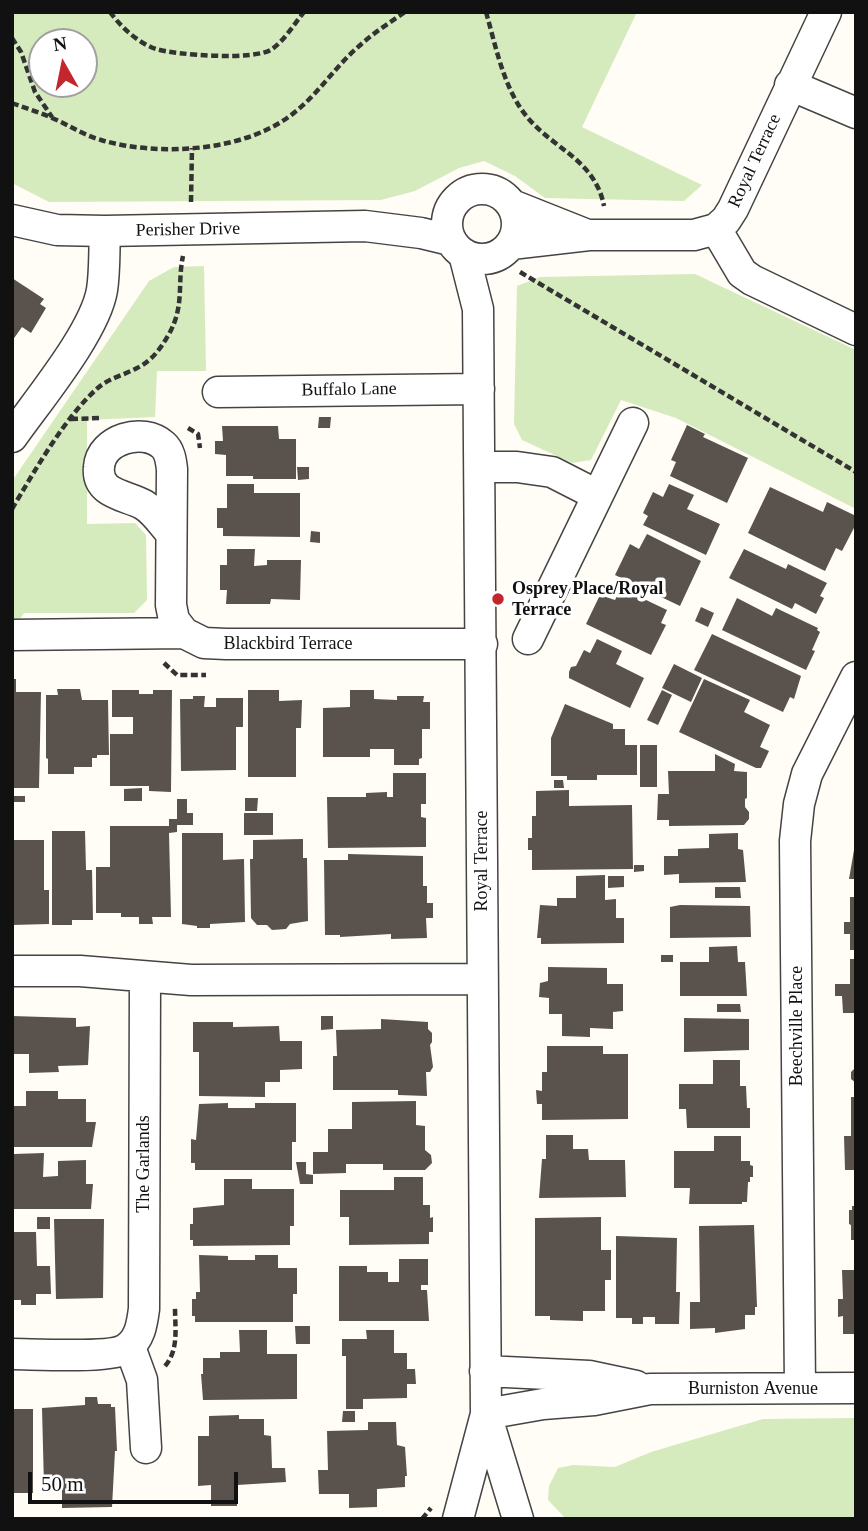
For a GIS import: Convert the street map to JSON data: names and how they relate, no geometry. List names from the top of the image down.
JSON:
{
  "streets": {
    "street": [
      "Royal Terrace",
      "Perisher Drive",
      "Buffalo Lane",
      "Blackbird Terrace",
      "Beechville Place",
      "The Garlands",
      "Burniston Avenue"
    ]
  },
  "crossings": [
    ["Royal Terrace", "Perisher Drive"],
    ["Royal Terrace", "Buffalo Lane"],
    ["Royal Terrace", "Blackbird Terrace"],
    ["Royal Terrace", "Burniston Avenue"],
    ["Beechville Place", "Burniston Avenue"]
  ],
  "places": ["Osprey Place/Royal Terrace"],
  "scale_bar": "50 m",
  "north": "top"
}
